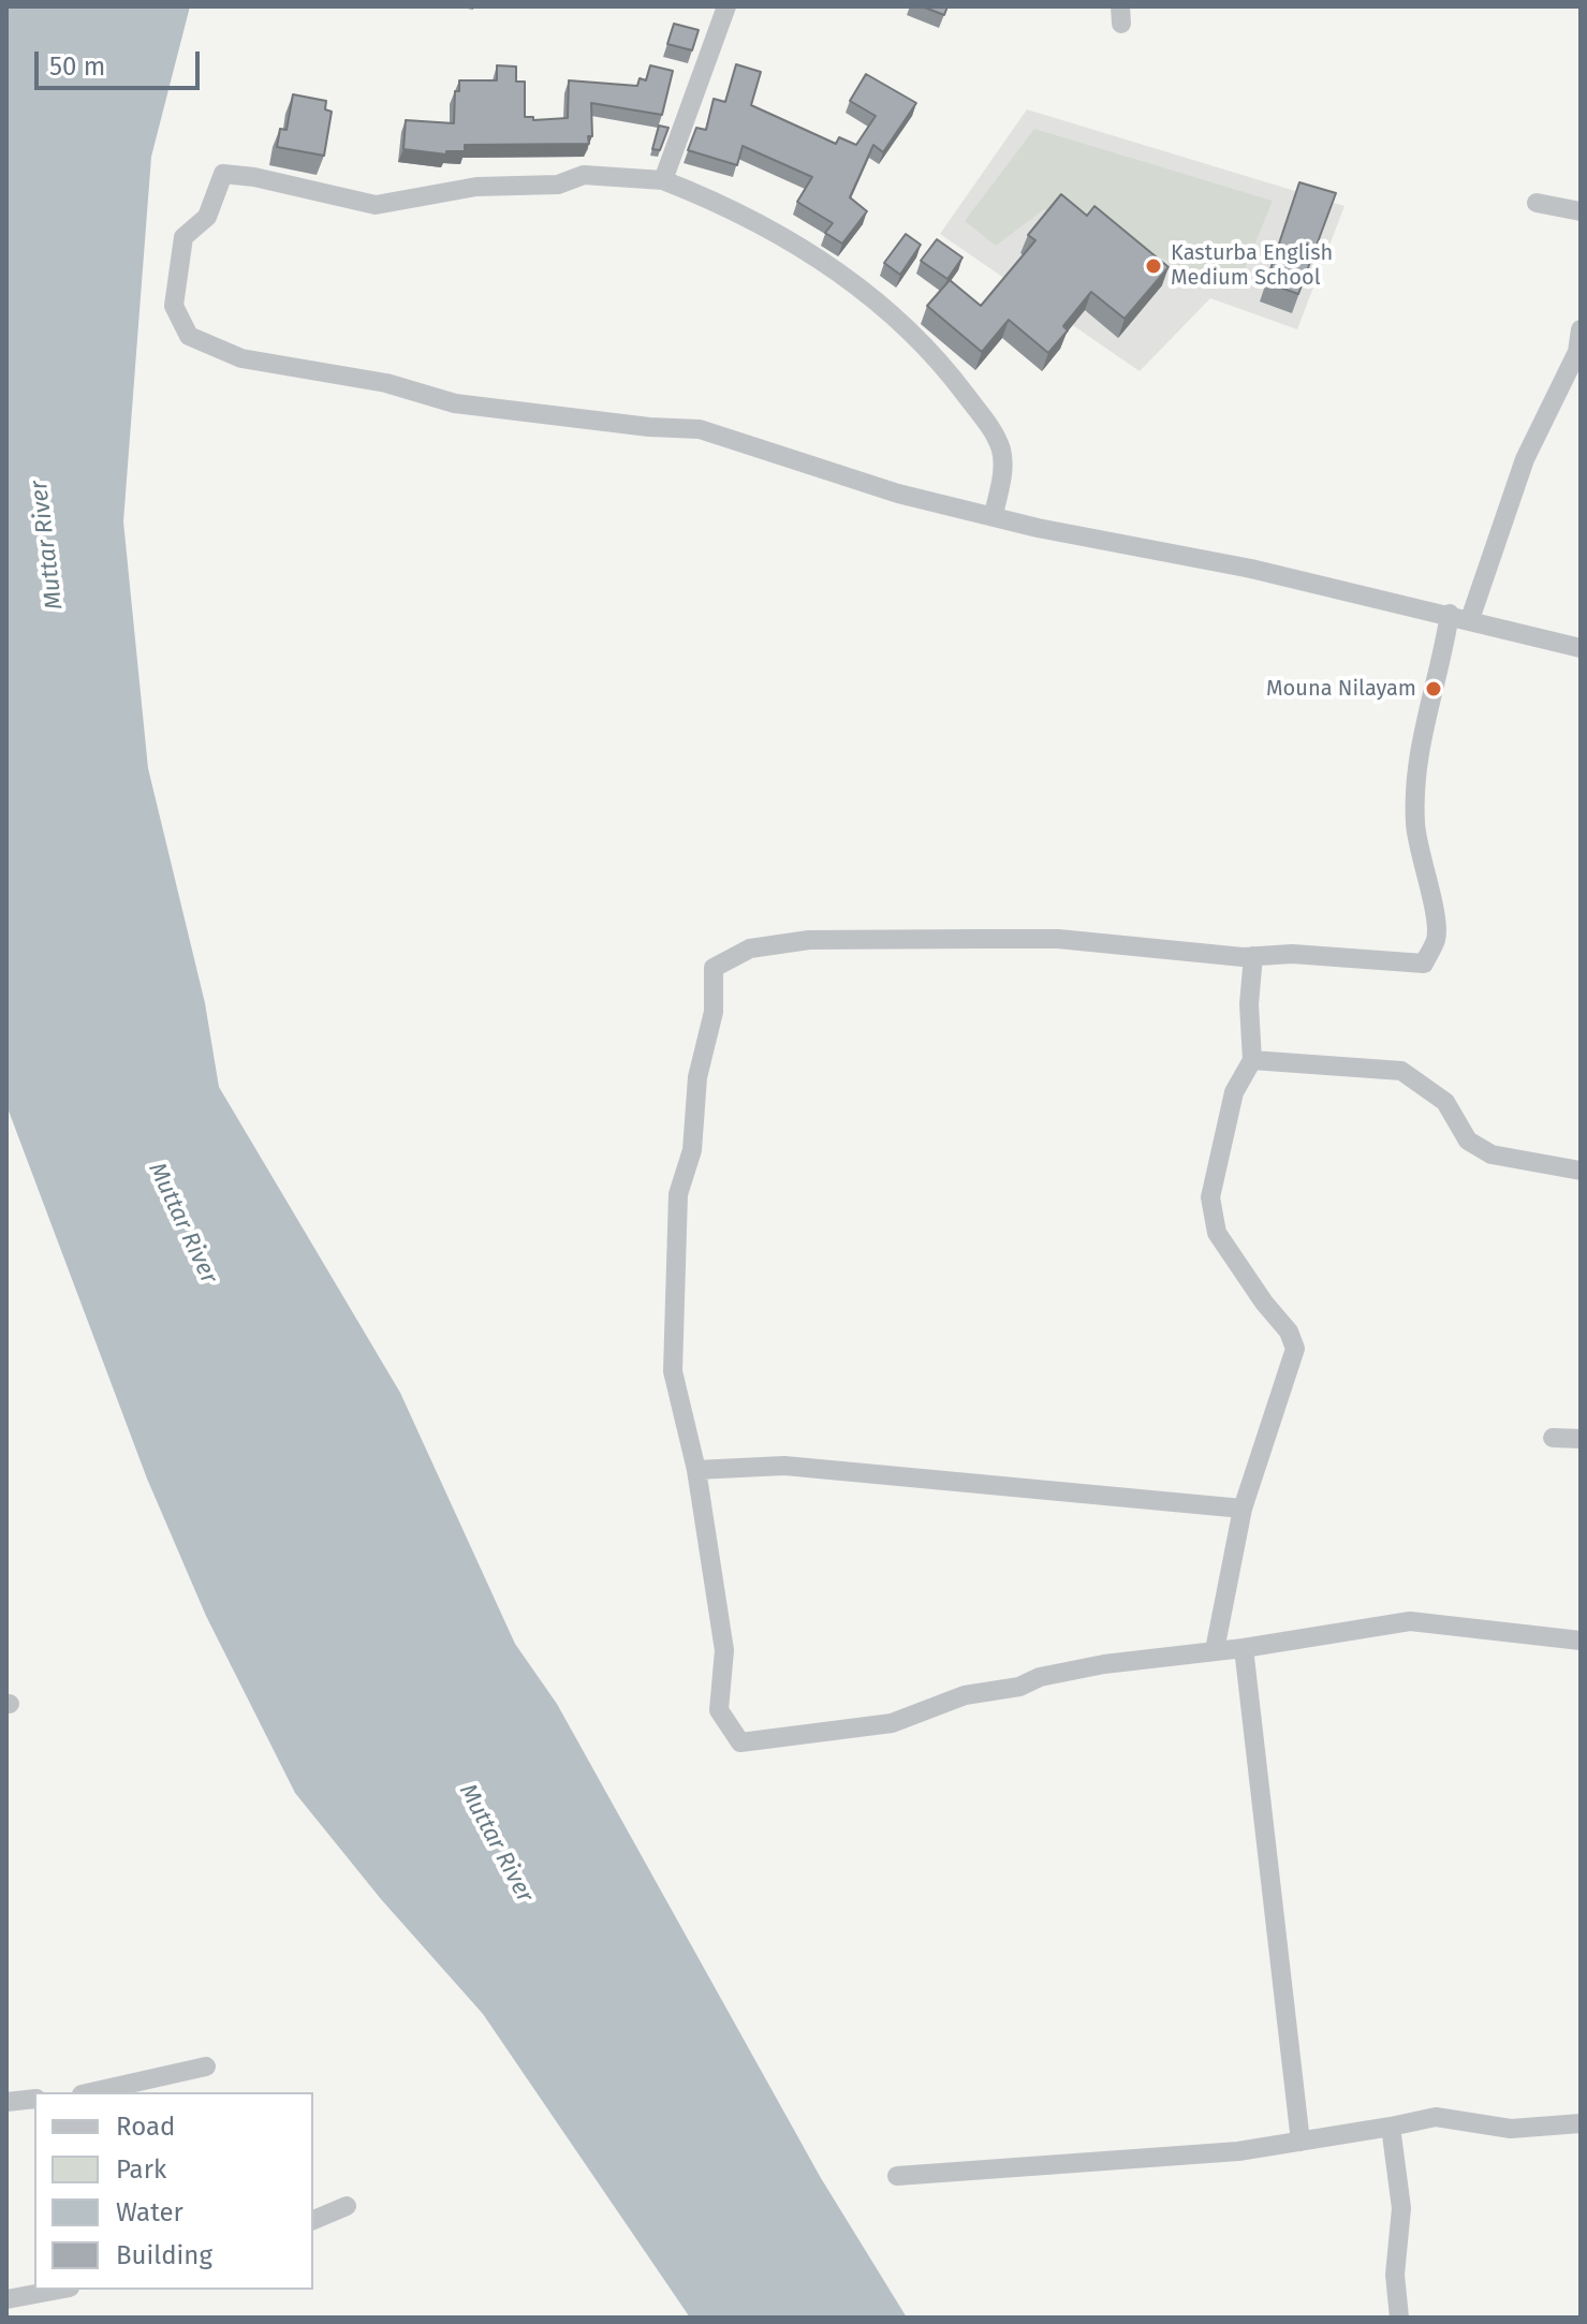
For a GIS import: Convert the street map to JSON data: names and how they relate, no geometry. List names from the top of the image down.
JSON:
{
  "water": ["Muttar River"],
  "places": ["Kasturba English Medium School", "Mouna Nilayam"],
  "legend": [
    "Road",
    "Park",
    "Water",
    "Building"
  ],
  "scale_bar": "50 m"
}
